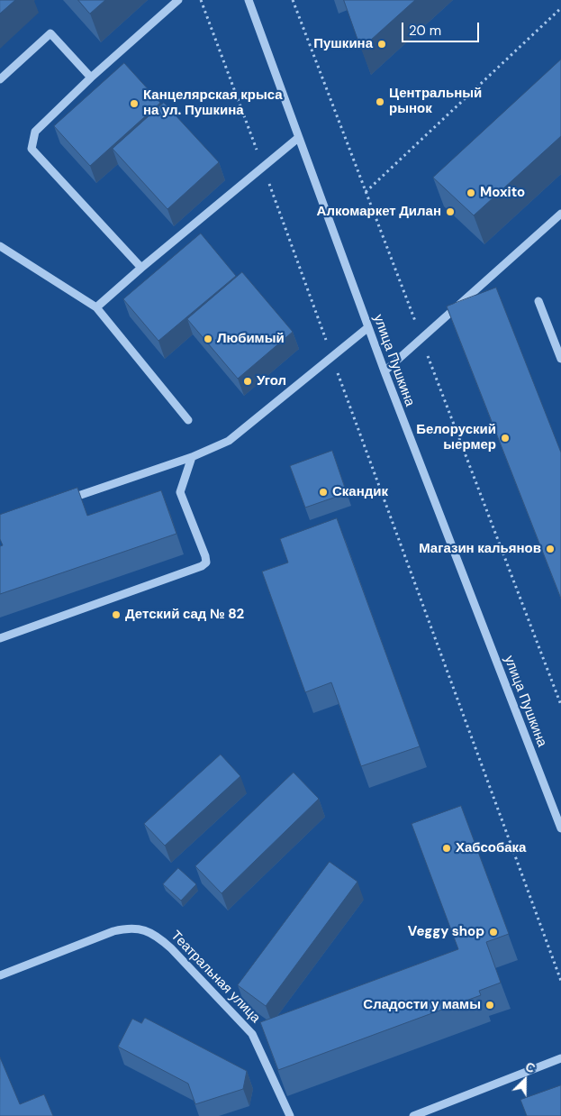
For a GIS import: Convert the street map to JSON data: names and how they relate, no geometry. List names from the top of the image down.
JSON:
{
  "streets": {
    "street": ["улица Пушкина", "Театральная улица"]
  },
  "places": [
    "Пушкина",
    "Центральный рынок",
    "Канцелярская крыса на ул. Пушкина",
    "Moxito",
    "Алкомаркет Дилан",
    "Любимый",
    "Угол",
    "Белоруский ыермер",
    "Скандик",
    "Магазин кальянов",
    "Детский сад № 82",
    "Хабсобака",
    "Veggy shop",
    "Сладости у мамы"
  ],
  "scale_bar": "20 m",
  "north": "top right"
}
